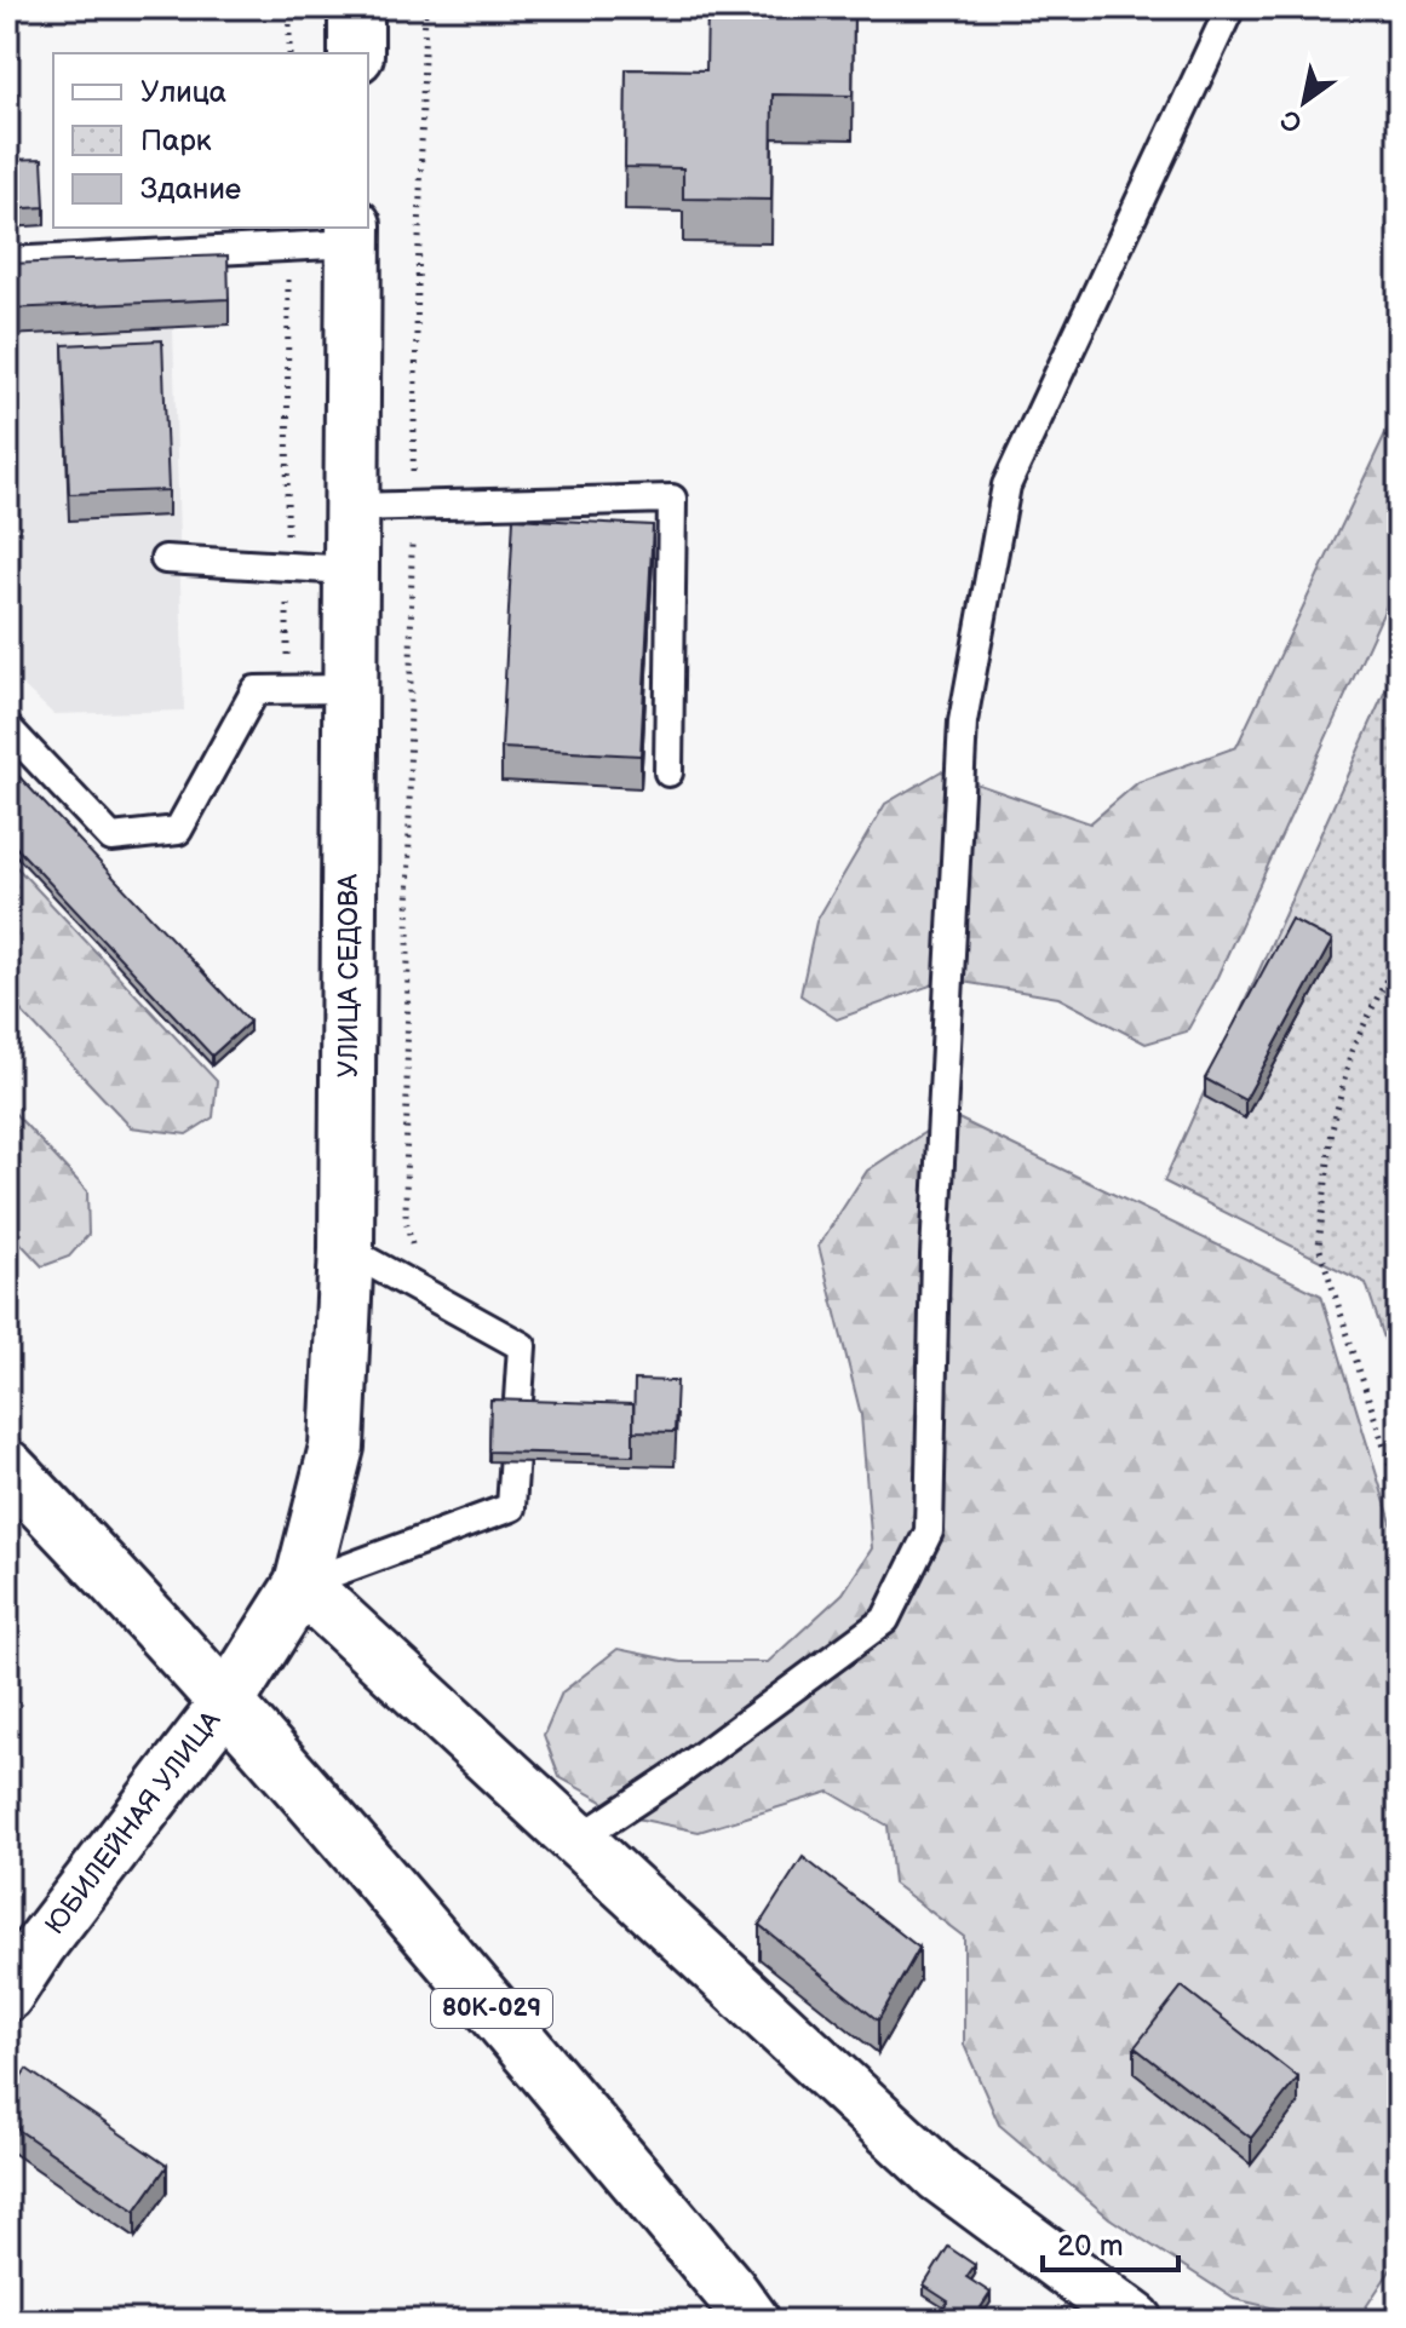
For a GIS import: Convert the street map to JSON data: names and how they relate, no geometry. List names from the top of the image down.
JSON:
{
  "streets": {
    "main road": ["УЛИЦА СЕДОВА", "80К-029"],
    "street": ["ЮБИЛЕЙНАЯ УЛИЦА"]
  },
  "crossings": [
    ["УЛИЦА СЕДОВА", "ЮБИЛЕЙНАЯ УЛИЦА"],
    ["УЛИЦА СЕДОВА", "80К-029"],
    ["ЮБИЛЕЙНАЯ УЛИЦА", "80К-029"]
  ],
  "legend": ["Улица", "Парк", "Здание"],
  "scale_bar": "20 m",
  "north": "bottom left"
}
